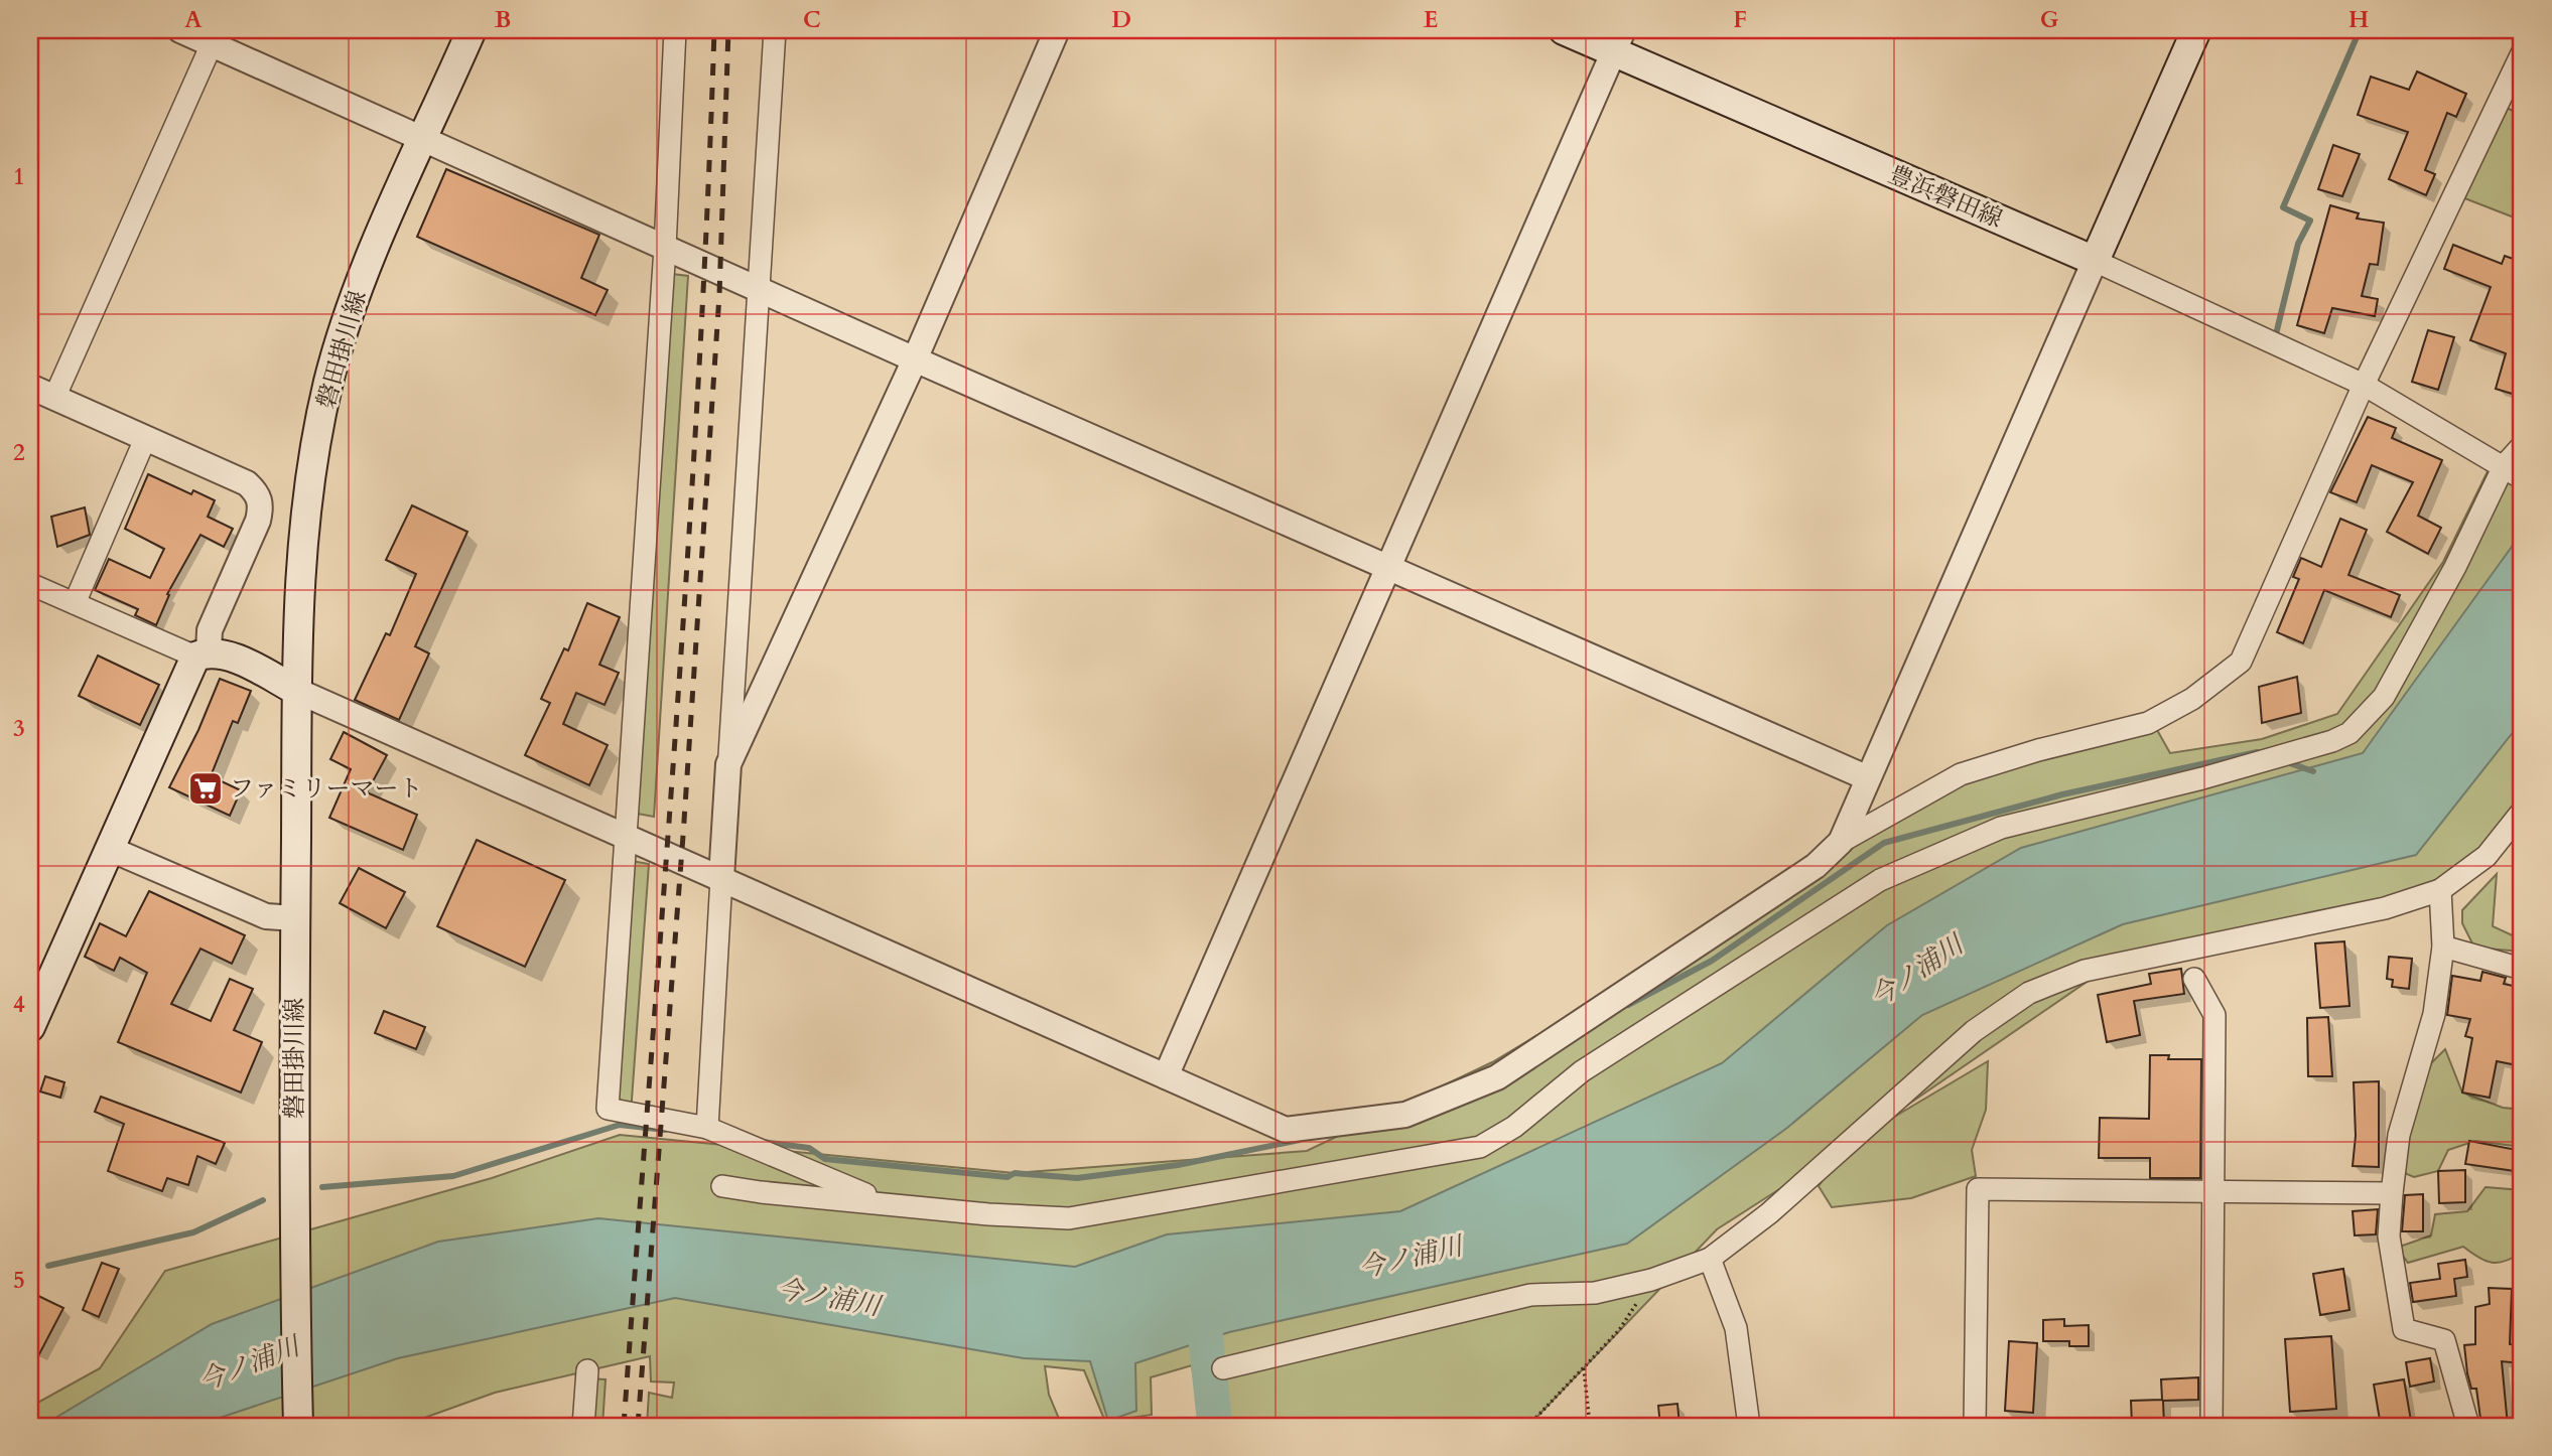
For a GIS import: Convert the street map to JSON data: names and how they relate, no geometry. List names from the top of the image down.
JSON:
{
  "streets": {
    "main road": ["豊浜磐田線", "磐田掛川線"]
  },
  "water": ["今ノ浦川"],
  "places": {
    "supermarket": ["ファミリーマート"]
  },
  "grid": {
    "columns": [
      "A",
      "B",
      "C",
      "D",
      "E",
      "F",
      "G",
      "H"
    ],
    "rows": [
      "1",
      "2",
      "3",
      "4",
      "5"
    ]
  }
}
